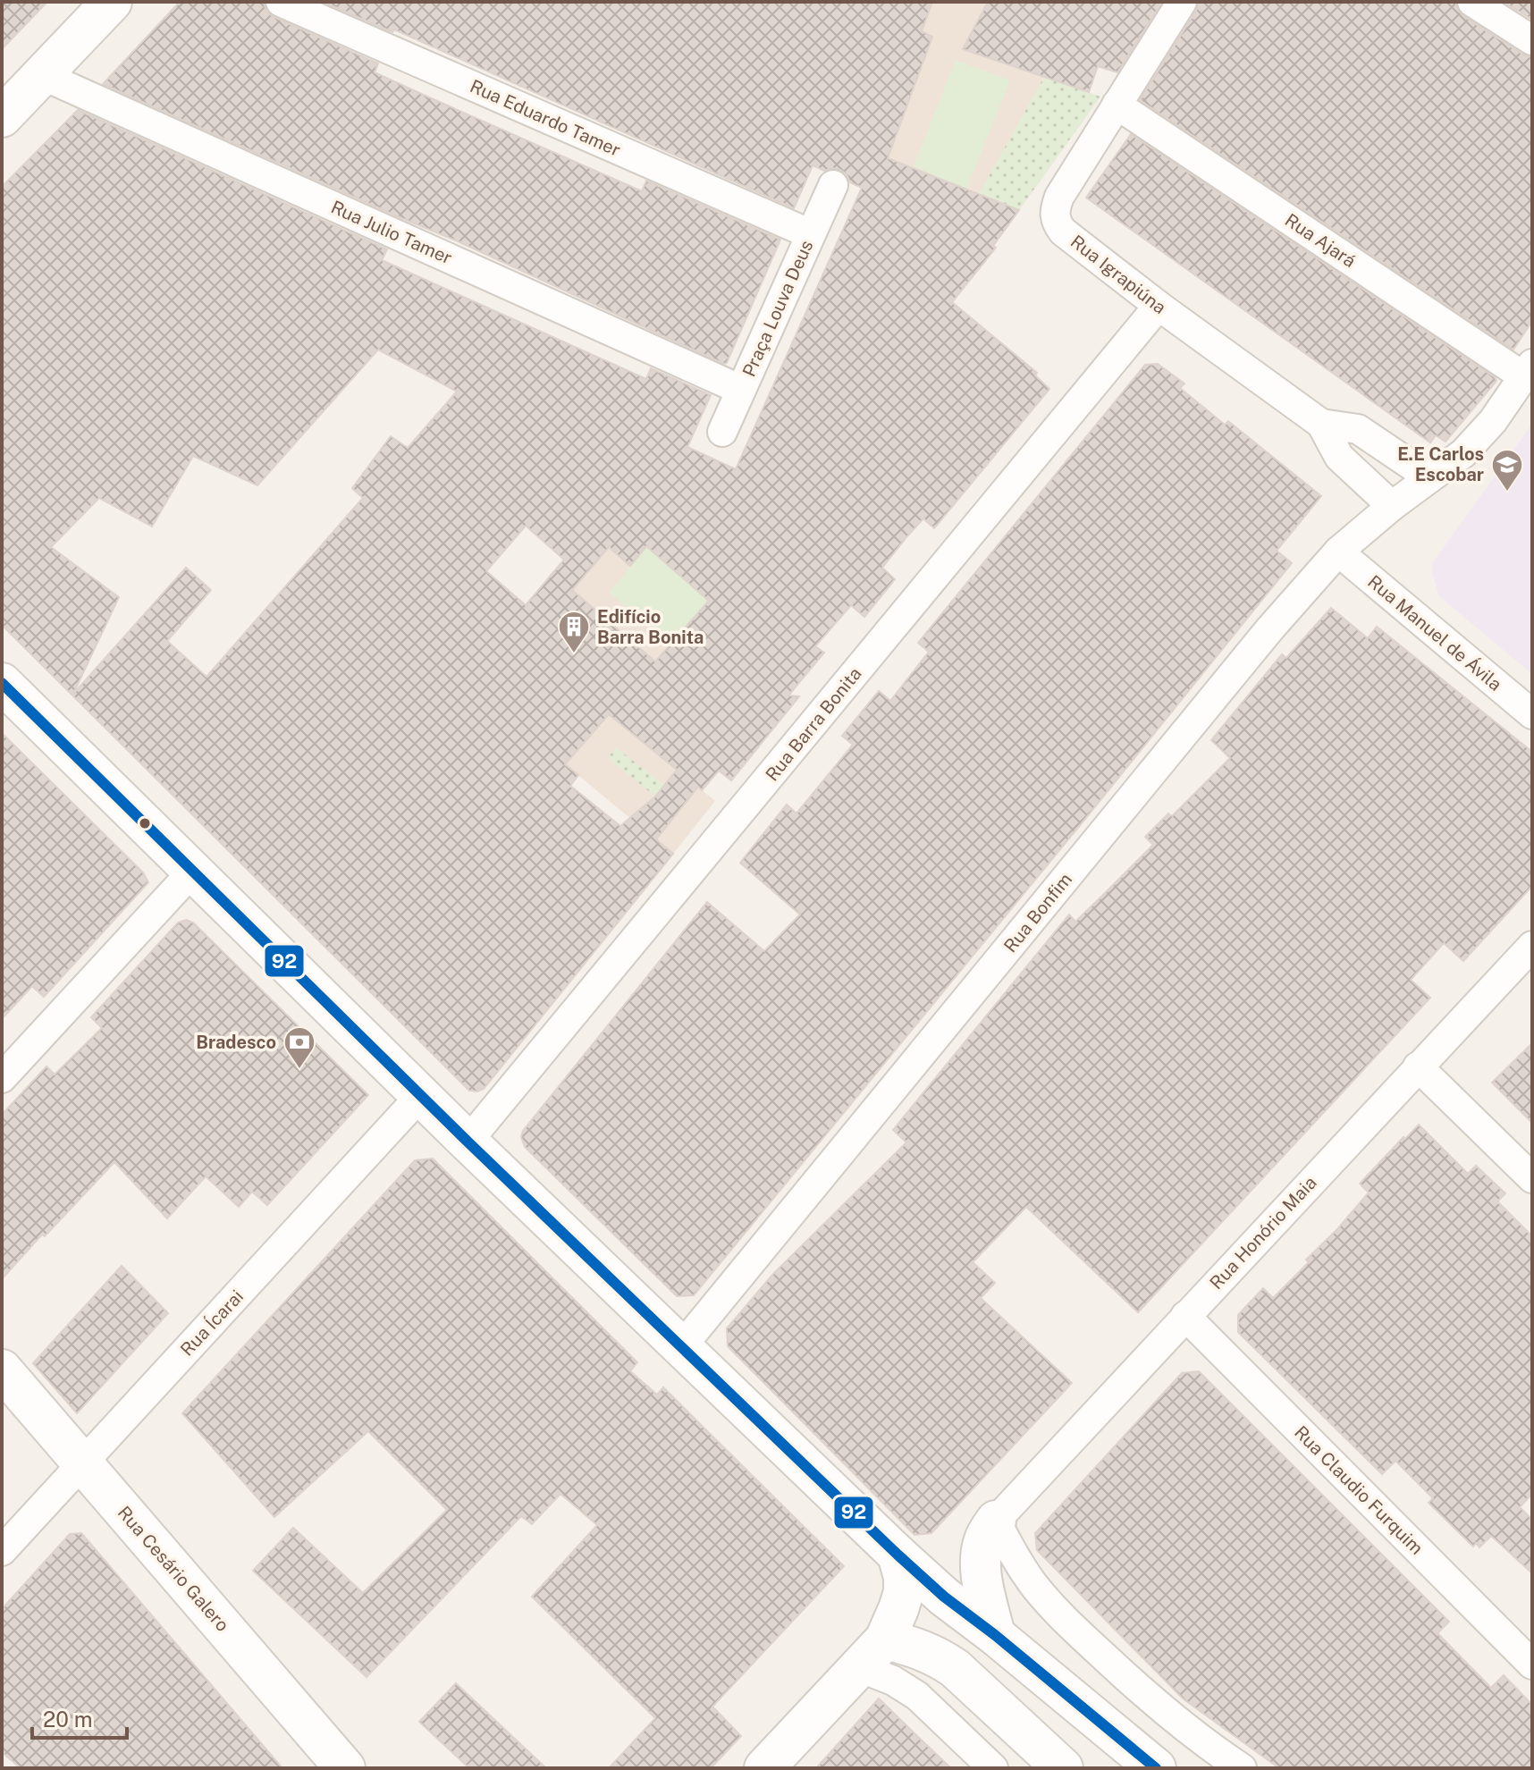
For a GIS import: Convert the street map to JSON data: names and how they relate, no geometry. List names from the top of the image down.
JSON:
{
  "streets": {
    "main road": ["Rua Cesário Galero"],
    "street": [
      "Rua Eduardo Tamer",
      "Rua Julio Tamer",
      "Rua Ajará",
      "Rua Igrapiúna",
      "Praça Louva Deus",
      "Rua Manuel de Ávila",
      "Rua Barra Bonita",
      "Rua Bonfim",
      "Rua Honório Maia",
      "Rua Ícarai",
      "Rua Claudio Furquim"
    ]
  },
  "crossings": [
    ["Rua Eduardo Tamer", "Praça Louva Deus"],
    ["Rua Julio Tamer", "Praça Louva Deus"],
    ["Rua Ajará", "Rua Igrapiúna"],
    ["Rua Ajará", "Rua Bonfim"],
    ["Rua Igrapiúna", "Rua Barra Bonita"],
    ["Rua Igrapiúna", "Rua Bonfim"],
    ["Rua Manuel de Ávila", "Rua Bonfim"],
    ["Rua Honório Maia", "Rua Claudio Furquim"],
    ["Rua Ícarai", "Rua Cesário Galero"]
  ],
  "places": {
    "school or university": ["E.E Carlos Escobar"],
    "building": ["Edifício Barra Bonita"],
    "bank": ["Bradesco"]
  },
  "lines": ["transit line 92"],
  "scale_bar": "20 m"
}
